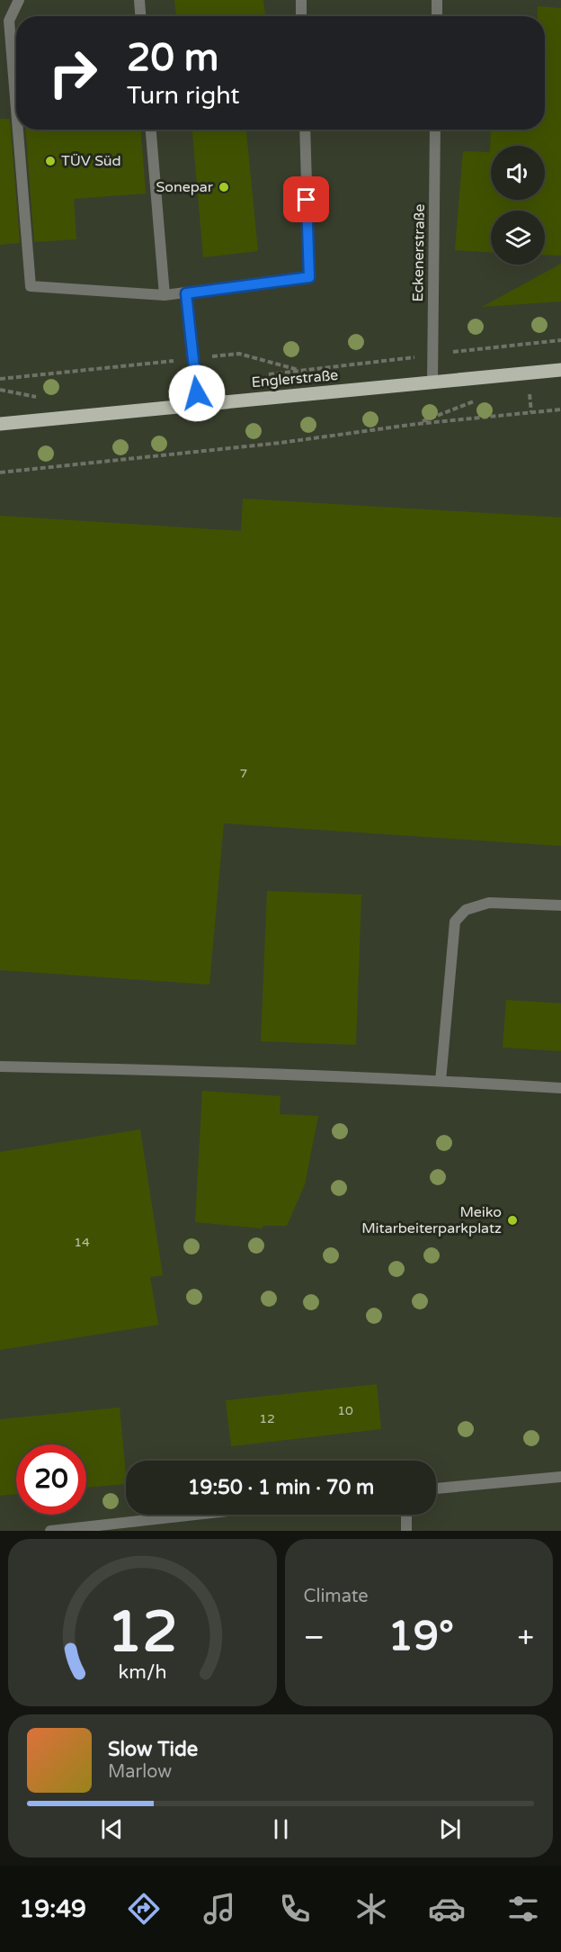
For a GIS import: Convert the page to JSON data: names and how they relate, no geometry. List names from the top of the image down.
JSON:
{
  "streets": {
    "main road": ["Englerstraße"],
    "street": ["Eckenerstraße"]
  },
  "crossings": [
    ["Eckenerstraße", "Englerstraße"]
  ],
  "places": ["TÜV Süd", "Sonepar", "Meiko Mitarbeiterparkplatz"],
  "house_numbers": [
    "7",
    "14",
    "10",
    "12"
  ],
  "page": {
    "turn": ["20 m", "Turn right"],
    "limit": "20",
    "trip": "19:50 · 1 min · 70 m",
    "tile": "Climate",
    "heat": ["−", "19°", "+"],
    "song": ["Slow Tide", "Marlow"],
    "tabs": "19:49",
    "gauge": ["12", "km/h"]
  }
}
